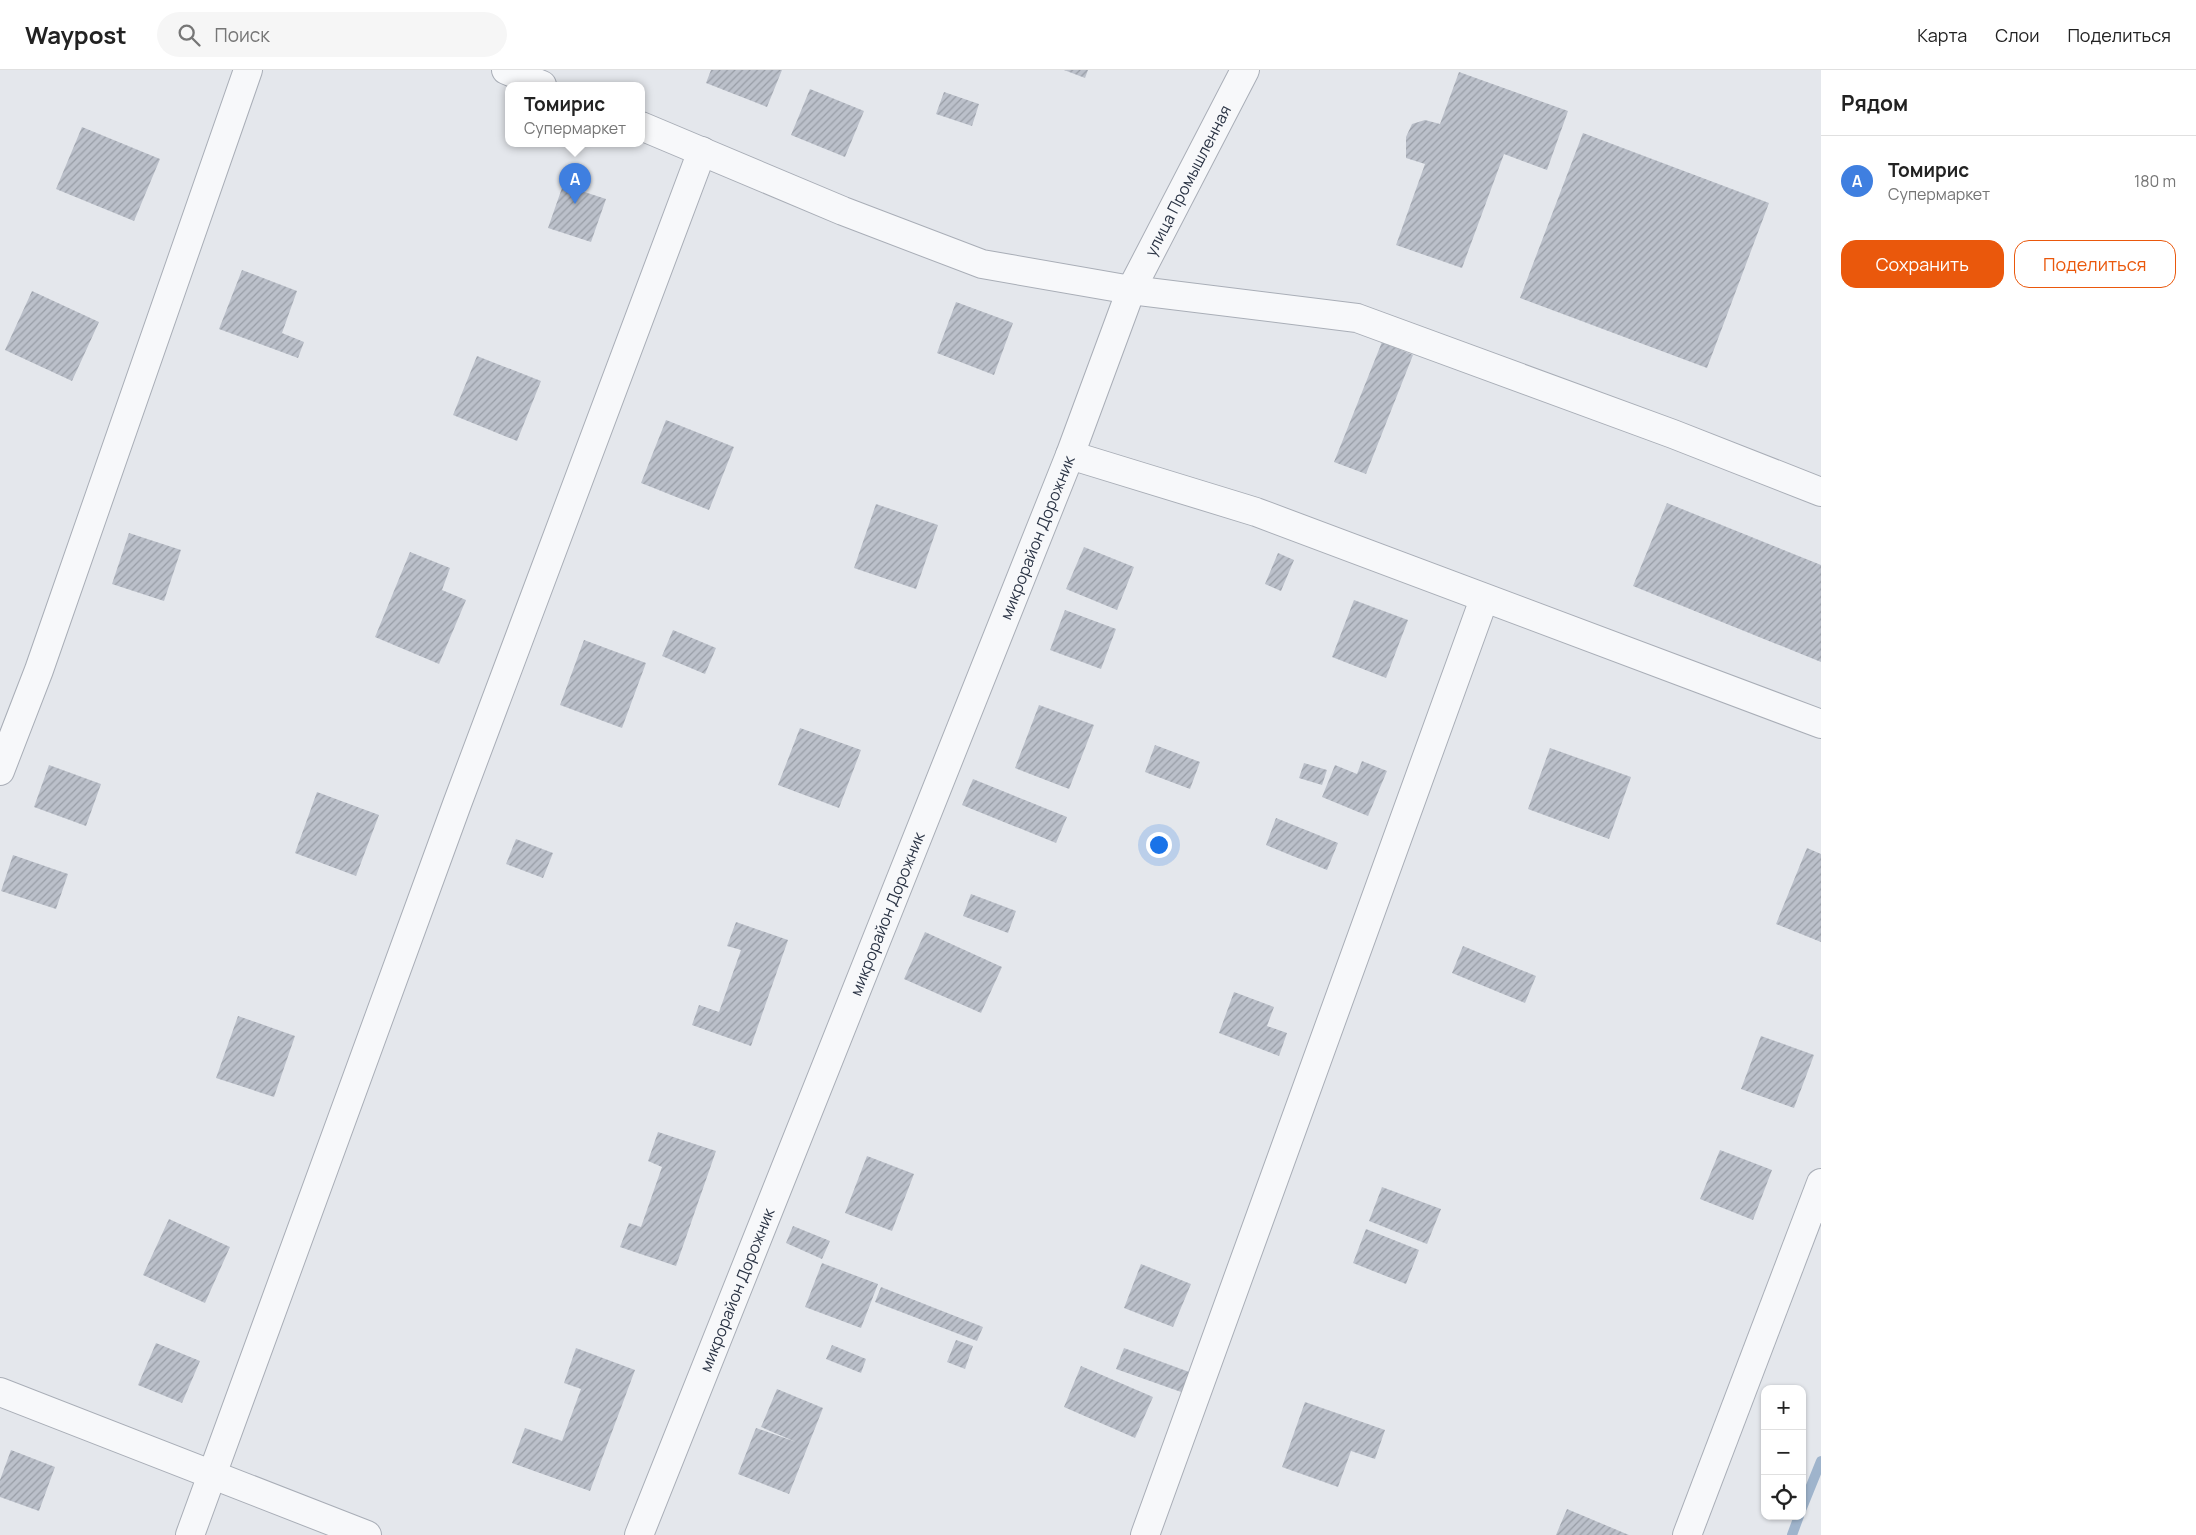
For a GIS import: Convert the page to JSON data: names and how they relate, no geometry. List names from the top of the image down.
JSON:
{
  "streets": {
    "street": ["улица Промышленная", "микрорайон Дорожник"]
  },
  "crossings": [
    ["улица Промышленная", "микрорайон Дорожник"]
  ],
  "page": {
    "header": "Waypost",
    "search": "Поиск",
    "nav": ["Карта", "Слои", "Поделиться"],
    "heading": "Рядом",
    "popup": ["Томирис", "Супермаркет"],
    "list": [
      {
        "mark": "A",
        "name": "Томирис",
        "note": "Супермаркет",
        "value": "180 m"
      }
    ],
    "pins": "A",
    "buttons": ["Сохранить", "Поделиться"],
    "map_buttons": ["+", "−"]
  }
}
